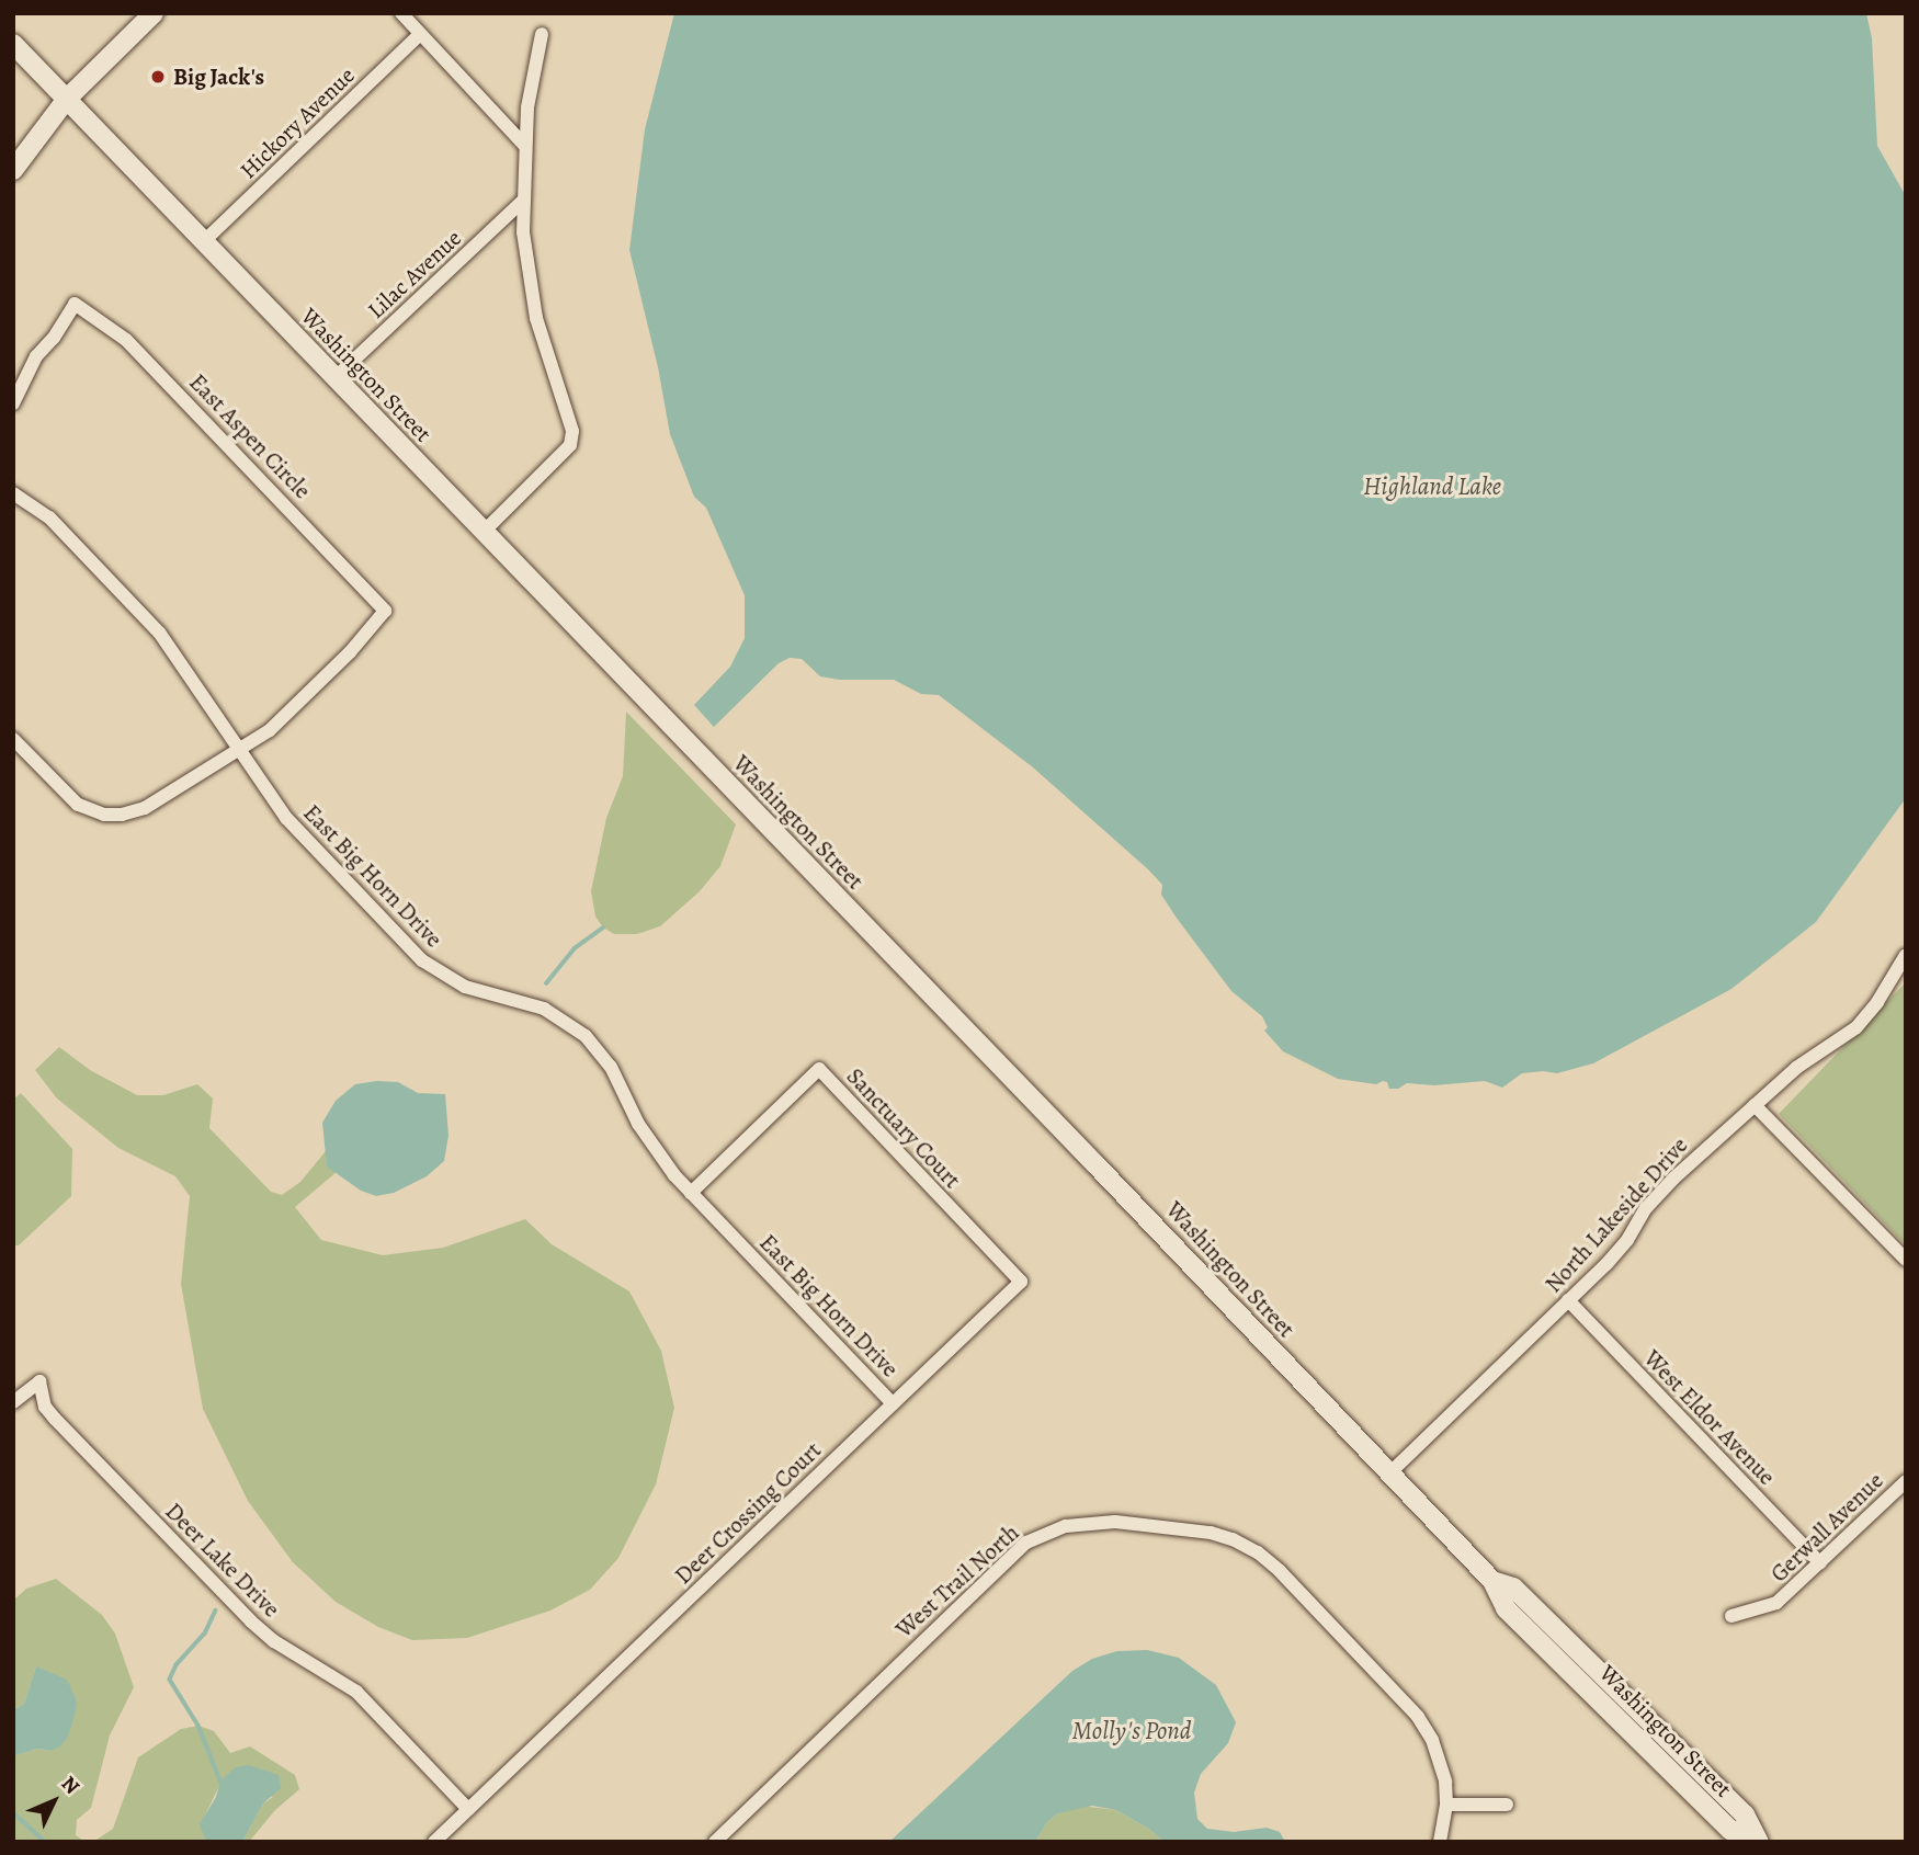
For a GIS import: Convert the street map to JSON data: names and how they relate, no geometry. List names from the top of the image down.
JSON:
{
  "streets": {
    "main road": ["Washington Street"],
    "street": [
      "Hickory Avenue",
      "Lilac Avenue",
      "East Aspen Circle",
      "East Big Horn Drive",
      "Sanctuary Court",
      "North Lakeside Drive",
      "West Eldor Avenue",
      "Deer Crossing Court",
      "Gerwall Avenue",
      "Deer Lake Drive",
      "West Trail North"
    ]
  },
  "crossings": [
    ["Hickory Avenue", "Washington Street"],
    ["Lilac Avenue", "Washington Street"],
    ["Washington Street", "North Lakeside Drive"],
    ["East Aspen Circle", "East Big Horn Drive"],
    ["East Big Horn Drive", "Sanctuary Court"],
    ["East Big Horn Drive", "Deer Crossing Court"],
    ["Sanctuary Court", "Deer Crossing Court"],
    ["North Lakeside Drive", "West Eldor Avenue"],
    ["West Eldor Avenue", "Gerwall Avenue"],
    ["Deer Crossing Court", "Deer Lake Drive"]
  ],
  "water": ["Highland Lake", "Molly's Pond"],
  "places": ["Big Jack's"],
  "north": "top right"
}
